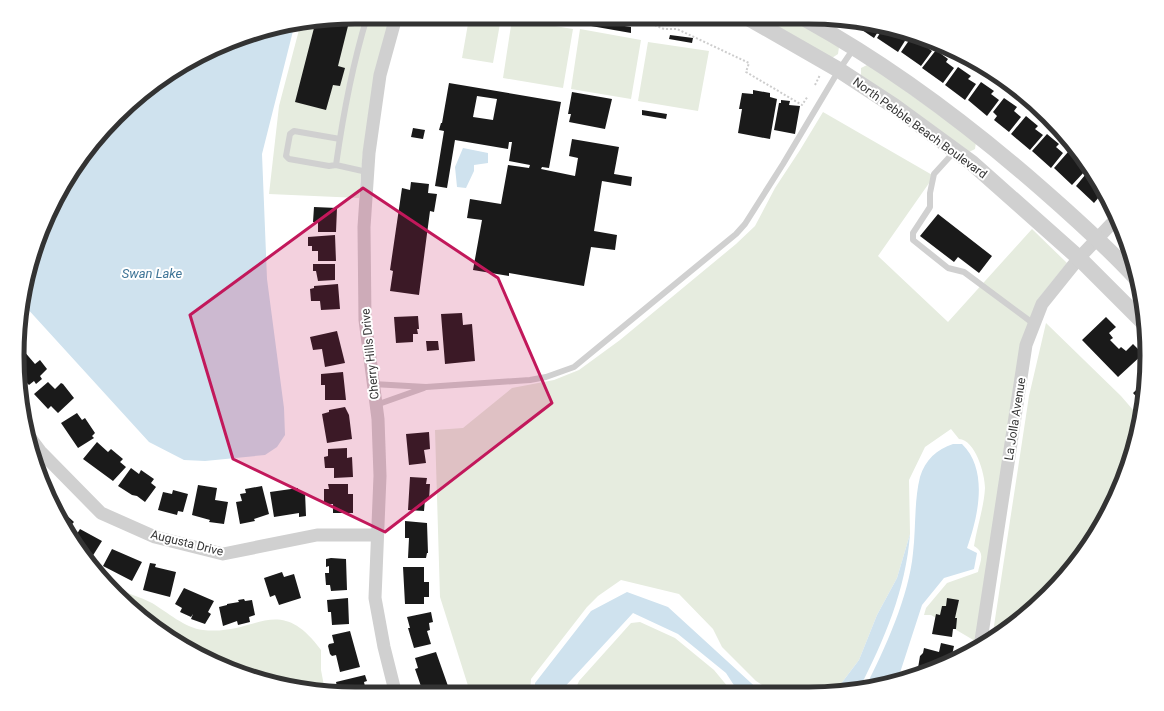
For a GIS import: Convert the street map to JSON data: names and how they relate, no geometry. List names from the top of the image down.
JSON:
{
  "streets": {
    "street": [
      "North Pebble Beach Boulevard",
      "Cherry Hills Drive",
      "La Jolla Avenue",
      "Augusta Drive"
    ]
  },
  "crossings": [
    ["North Pebble Beach Boulevard", "La Jolla Avenue"],
    ["Cherry Hills Drive", "Augusta Drive"]
  ],
  "water": ["Swan Lake"]
}
